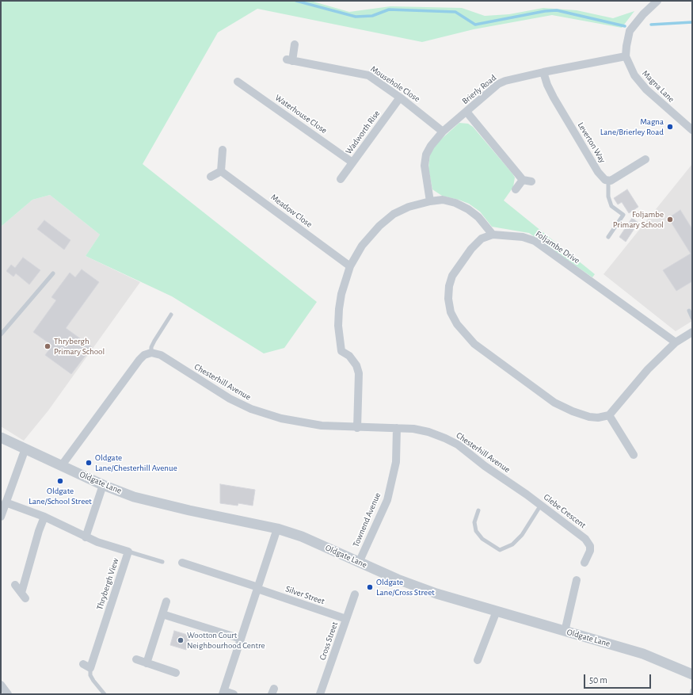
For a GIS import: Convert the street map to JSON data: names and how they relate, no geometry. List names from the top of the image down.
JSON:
{
  "streets": {
    "street": [
      "Mousehole Close",
      "Magna Lane",
      "Brierly Road",
      "Waterhouse Close",
      "Wadworth Rise",
      "Leverton Way",
      "Meadow Close",
      "Foljambe Drive",
      "Chesterhill Avenue",
      "Oldgate Lane",
      "Glebe Crescent",
      "Townend Avenue",
      "Thrybergh View",
      "Silver Street",
      "Cross Street"
    ]
  },
  "crossings": [
    ["Mousehole Close", "Brierly Road"],
    ["Mousehole Close", "Wadworth Rise"],
    ["Magna Lane", "Brierly Road"],
    ["Brierly Road", "Leverton Way"],
    ["Waterhouse Close", "Wadworth Rise"],
    ["Chesterhill Avenue", "Glebe Crescent"],
    ["Chesterhill Avenue", "Townend Avenue"],
    ["Oldgate Lane", "Townend Avenue"],
    ["Silver Street", "Cross Street"]
  ],
  "places": [
    "Magna Lane/Brierley Road",
    "Foljambe Primary School",
    "Thrybergh Primary School",
    "Oldgate Lane/Chesterhill Avenue",
    "Oldgate Lane/School Street",
    "Oldgate Lane/Cross Street",
    "Wootton Court Neighbourhood Centre"
  ],
  "scale_bar": "50 m"
}
